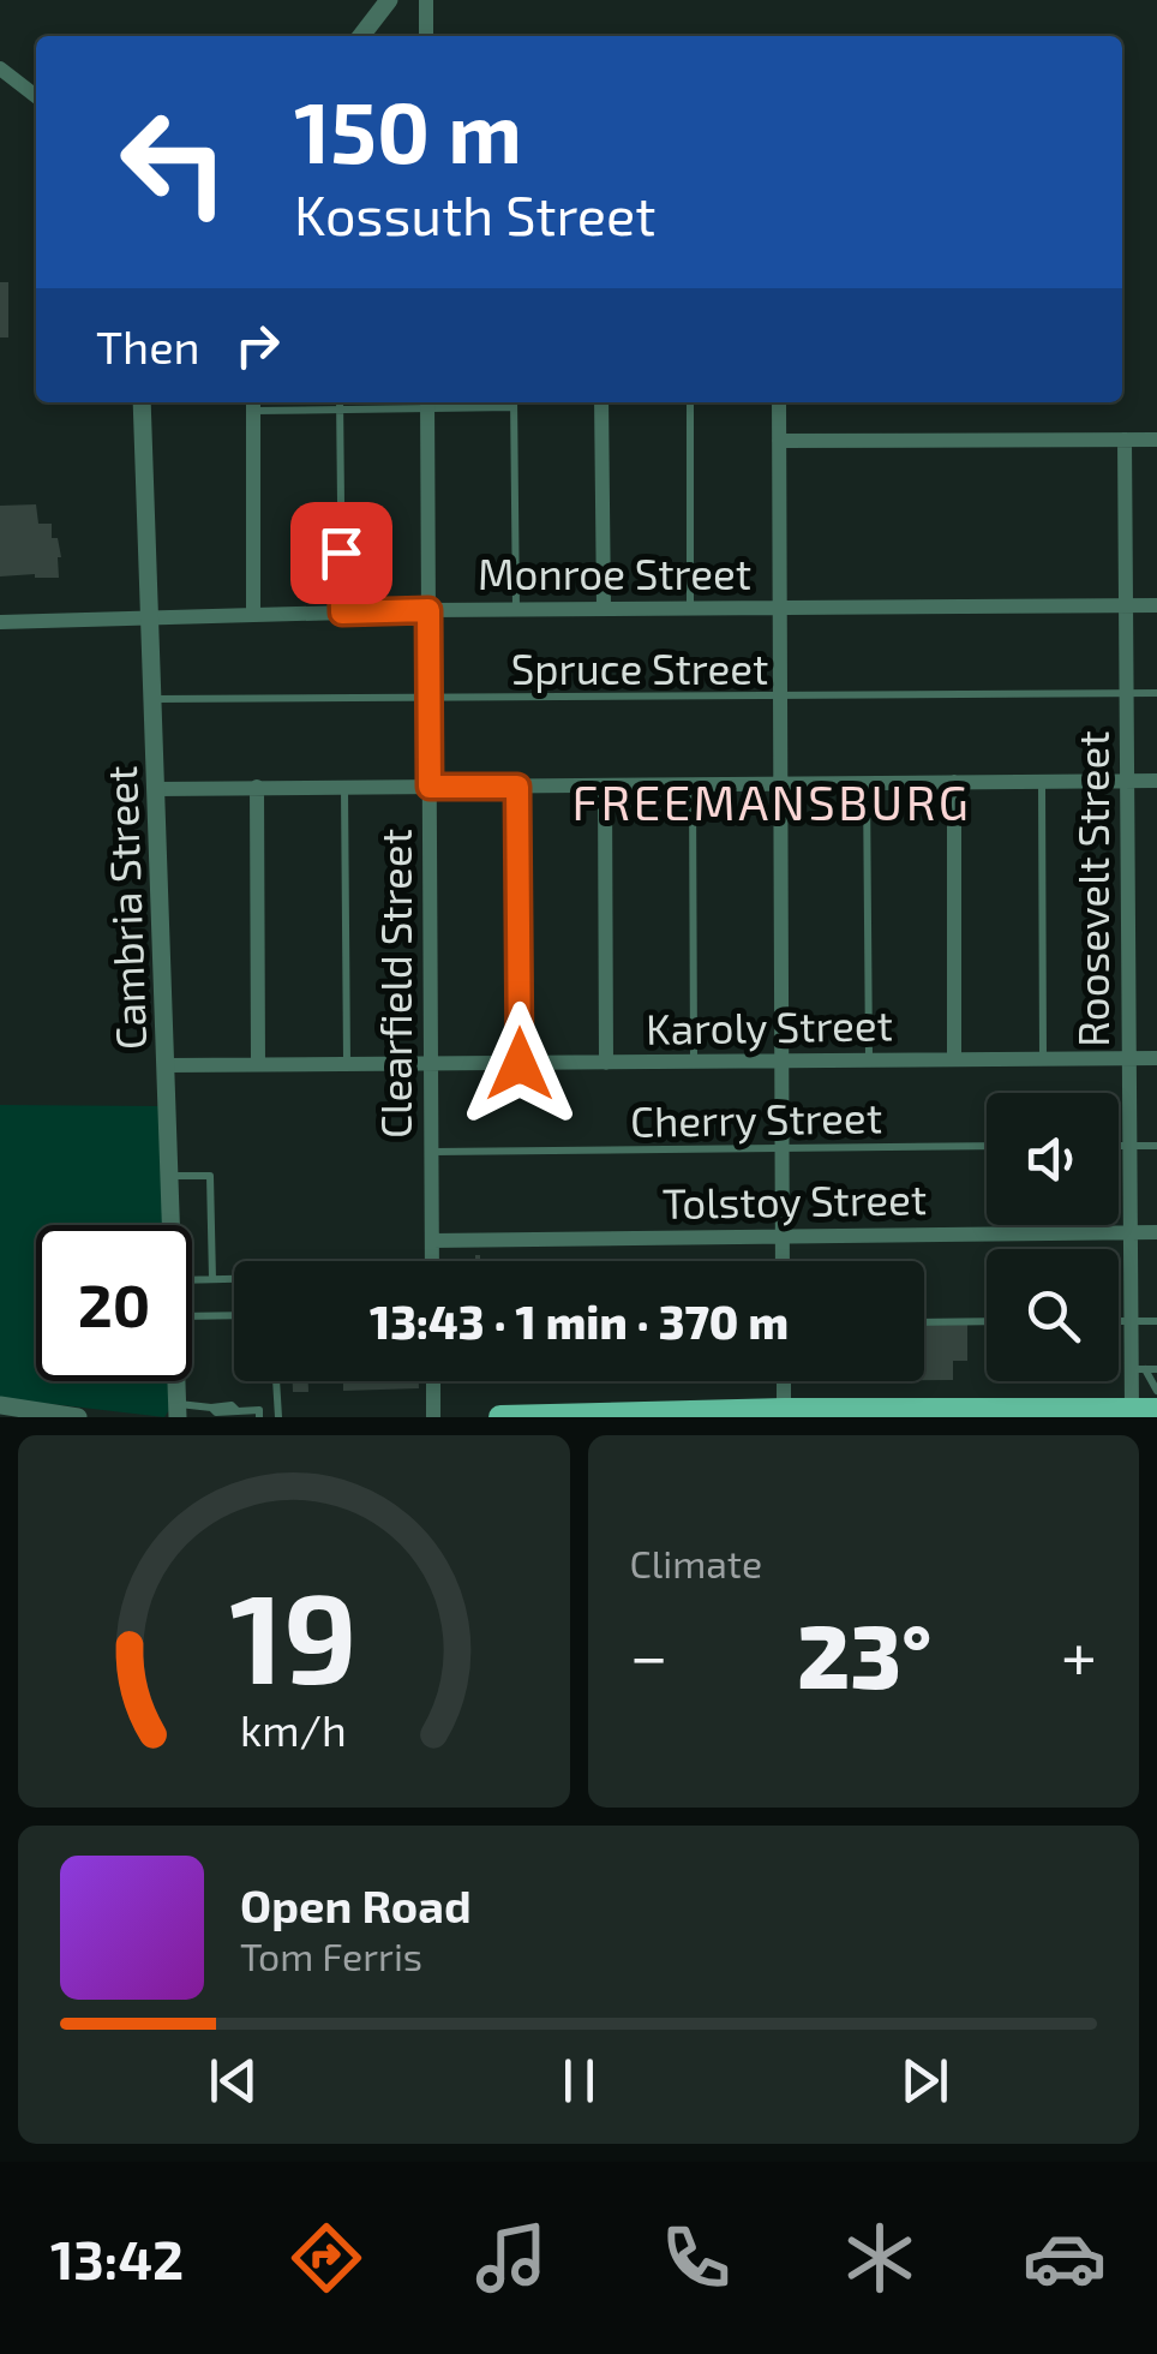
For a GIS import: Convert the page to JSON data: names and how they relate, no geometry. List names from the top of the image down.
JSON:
{
  "streets": {
    "street": [
      "Monroe Street",
      "Roosevelt Street",
      "Cambria Street",
      "Clearfield Street",
      "Karoly Street",
      "Tolstoy Street"
    ],
    "lane": ["Spruce Street", "Cherry Street"]
  },
  "crossings": [
    ["Monroe Street", "Roosevelt Street"],
    ["Monroe Street", "Cambria Street"],
    ["Monroe Street", "Clearfield Street"],
    ["Spruce Street", "Roosevelt Street"],
    ["Spruce Street", "Cambria Street"],
    ["Spruce Street", "Clearfield Street"],
    ["Roosevelt Street", "Karoly Street"],
    ["Roosevelt Street", "Tolstoy Street"],
    ["Cambria Street", "Karoly Street"],
    ["Clearfield Street", "Karoly Street"],
    ["Clearfield Street", "Cherry Street"],
    ["Clearfield Street", "Tolstoy Street"]
  ],
  "districts": ["FREEMANSBURG"],
  "page": {
    "turn": ["150 m", "Kossuth Street"],
    "then": "Then",
    "limit": "20",
    "trip": "13:43 · 1 min · 370 m",
    "tile": "Climate",
    "heat": ["−", "23°", "+"],
    "song": ["Open Road", "Tom Ferris"],
    "tabs": "13:42",
    "gauge": ["19", "km/h"]
  }
}
